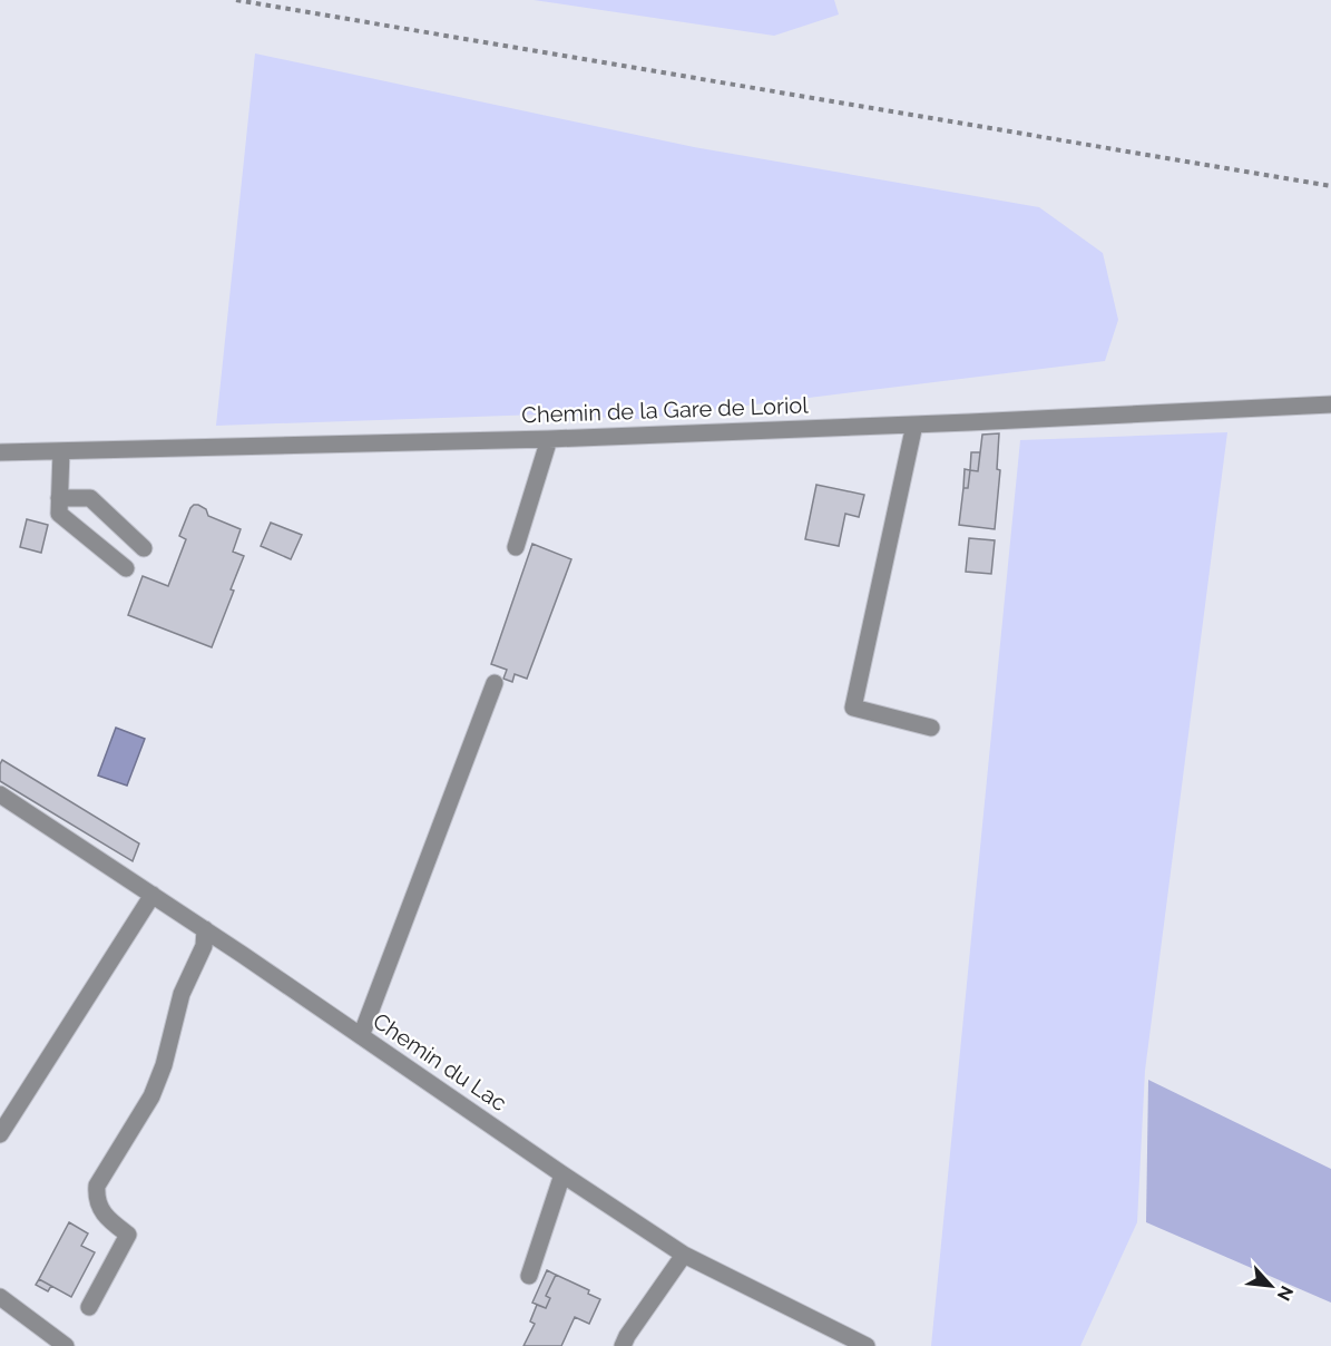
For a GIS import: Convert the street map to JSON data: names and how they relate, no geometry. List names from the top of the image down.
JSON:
{
  "streets": {
    "street": ["Chemin de la Gare de Loriol", "Chemin du Lac"]
  },
  "north": "bottom right"
}
